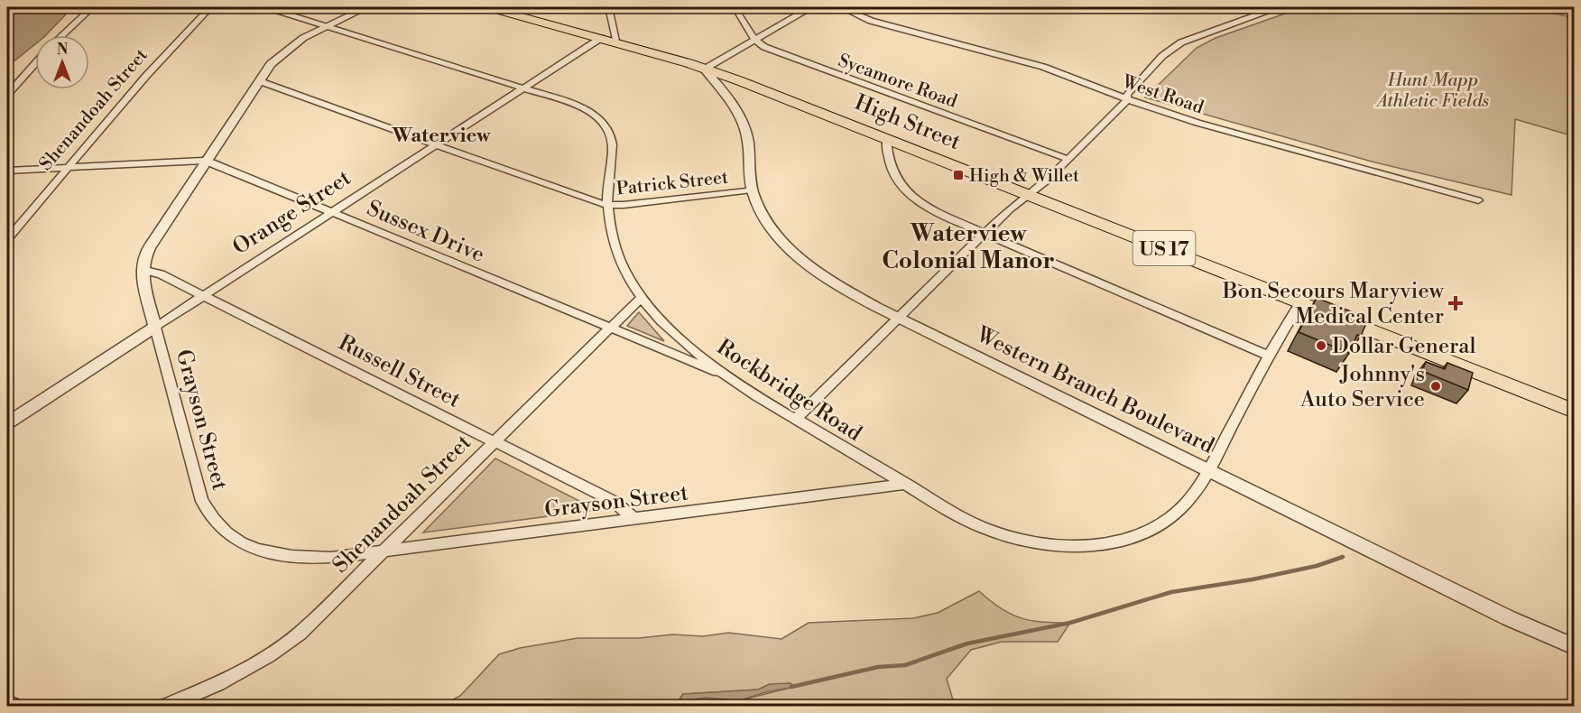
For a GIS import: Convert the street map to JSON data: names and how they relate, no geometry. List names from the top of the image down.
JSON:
{
  "streets": {
    "main road": ["High Street", "US 17"],
    "street": [
      "Sycamore Road",
      "West Road",
      "Shenandoah Street",
      "Patrick Street",
      "Orange Street",
      "Sussex Drive",
      "Russell Street",
      "Rockbridge Road",
      "Western Branch Boulevard",
      "Grayson Street"
    ]
  },
  "crossings": [
    ["Shenandoah Street", "Sussex Drive"],
    ["Shenandoah Street", "Russell Street"],
    ["Shenandoah Street", "Rockbridge Road"],
    ["Shenandoah Street", "Grayson Street"],
    ["High Street", "Orange Street"],
    ["High Street", "Rockbridge Road"],
    ["High Street", "Western Branch Boulevard"],
    ["Patrick Street", "Orange Street"],
    ["Patrick Street", "Rockbridge Road"],
    ["Patrick Street", "Western Branch Boulevard"],
    ["Orange Street", "Sussex Drive"],
    ["Orange Street", "Russell Street"],
    ["Orange Street", "Rockbridge Road"],
    ["Orange Street", "Grayson Street"],
    ["Sussex Drive", "Rockbridge Road"],
    ["Russell Street", "Grayson Street"],
    ["Rockbridge Road", "Western Branch Boulevard"],
    ["Rockbridge Road", "Grayson Street"]
  ],
  "districts": ["Waterview", "Waterview Colonial Manor"],
  "parks": ["Hunt Mapp Athletic Fields"],
  "places": {
    "transit": ["High & Willet"],
    "health": ["Bon Secours Maryview Medical Center"],
    "other": ["Dollar General", "Johnny's Auto Service"]
  },
  "north": "top"
}
